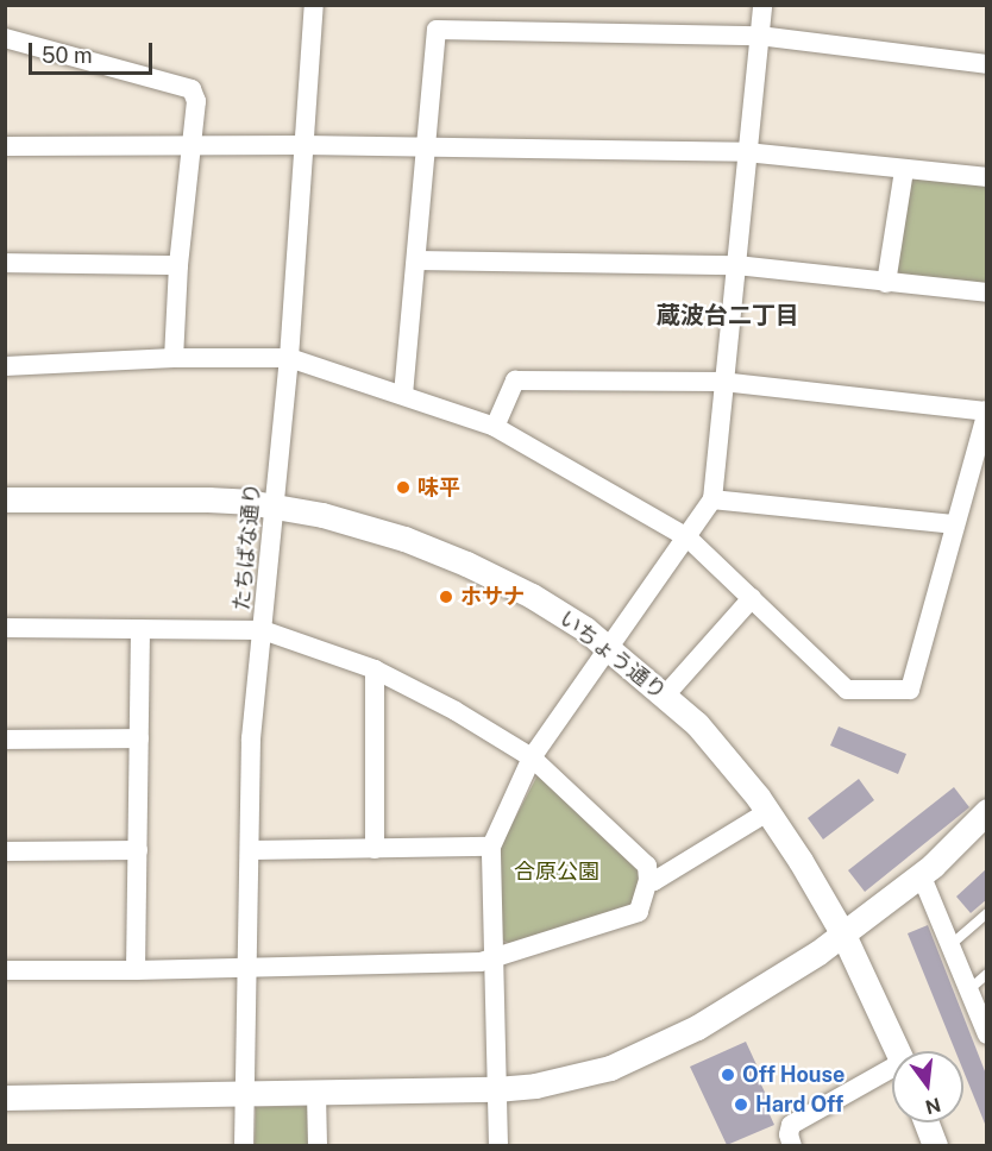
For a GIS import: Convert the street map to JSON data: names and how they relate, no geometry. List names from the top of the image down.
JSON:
{
  "streets": {
    "street": ["たちばな通り", "いちょう通り"]
  },
  "crossings": [
    ["たちばな通り", "いちょう通り"]
  ],
  "districts": ["蔵波台二丁目"],
  "parks": ["合原公園"],
  "places": [
    "味平",
    "ホサナ",
    "Off House",
    "Hard Off"
  ],
  "scale_bar": "50 m",
  "north": "bottom"
}
